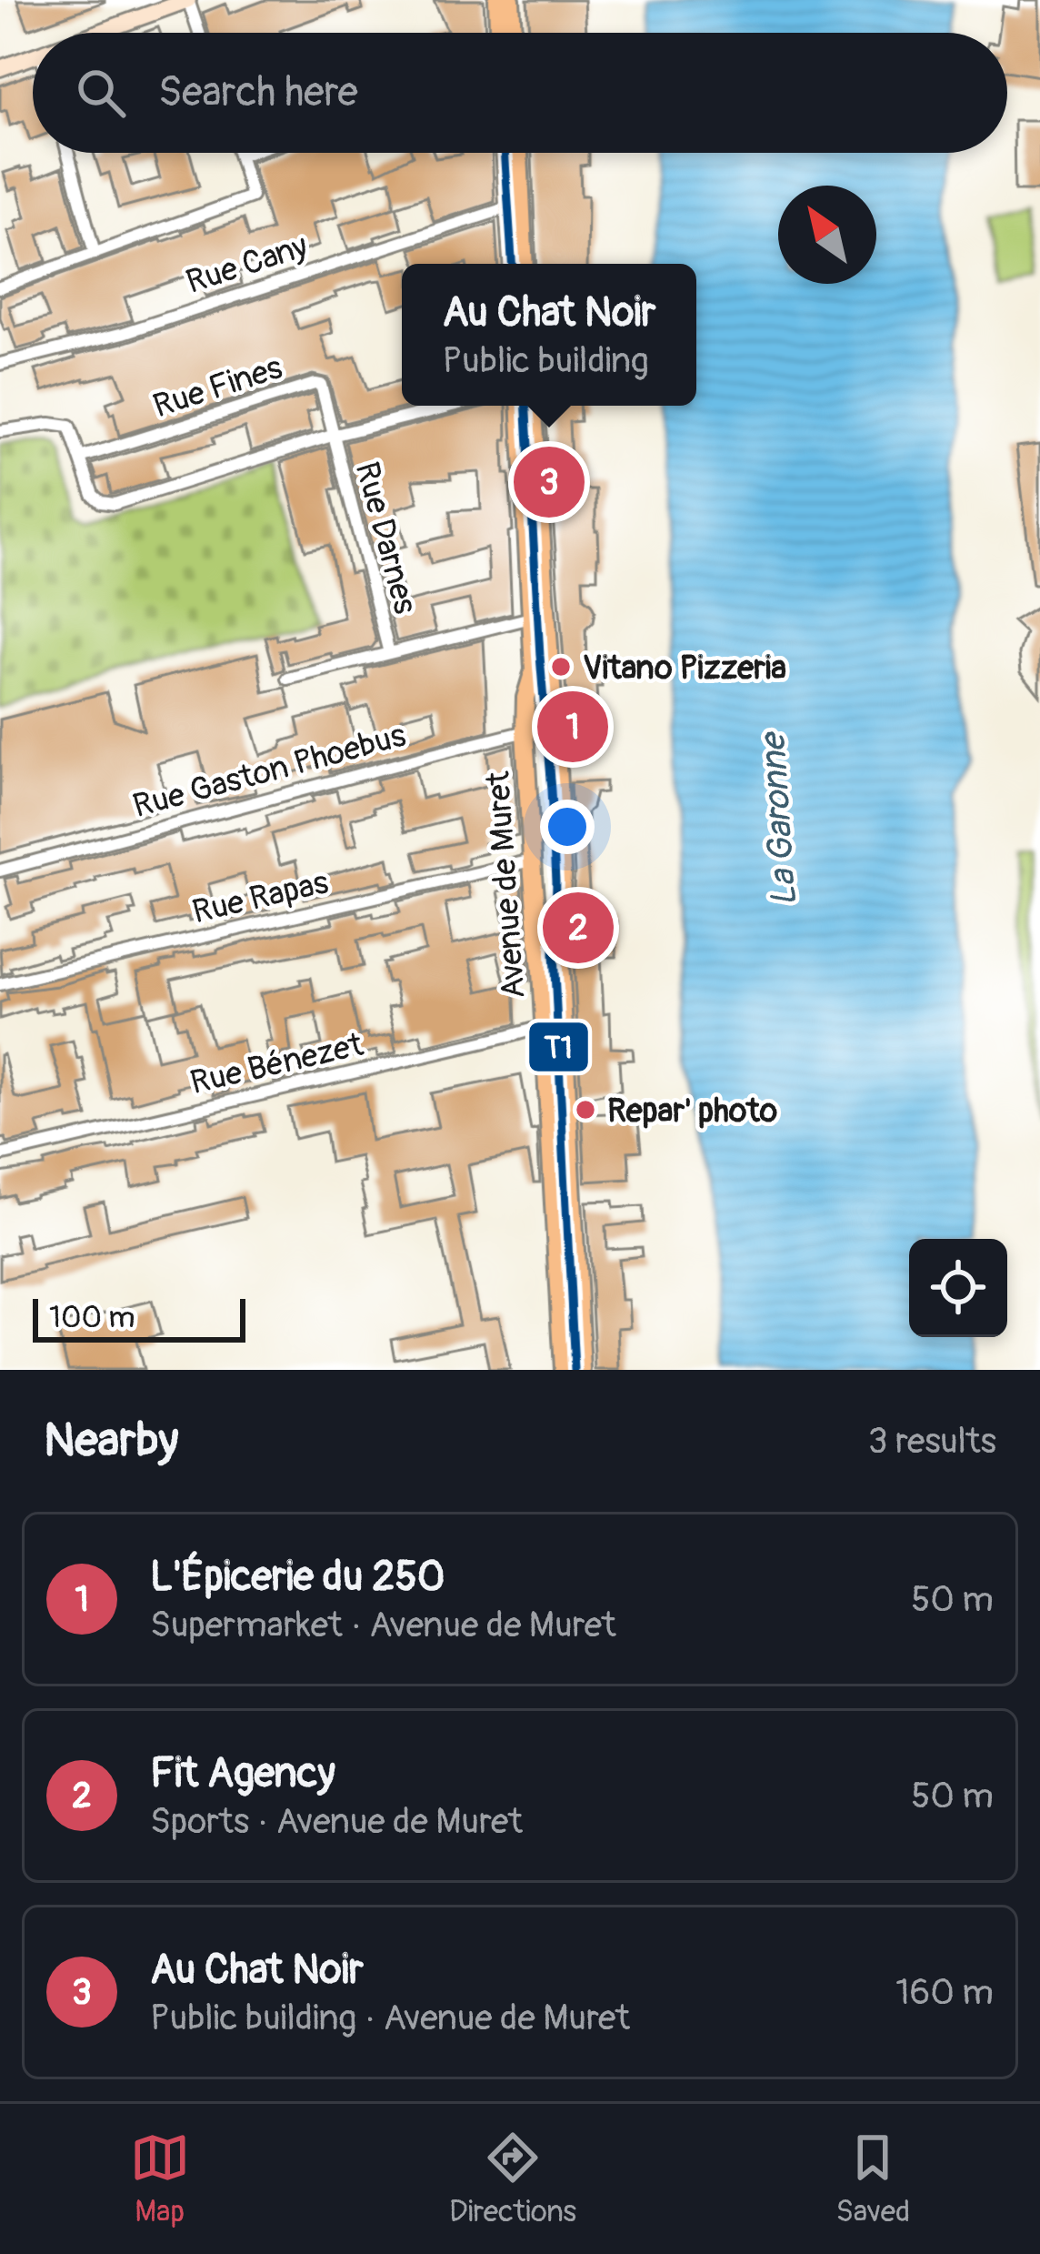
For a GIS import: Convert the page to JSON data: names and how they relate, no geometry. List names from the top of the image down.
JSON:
{
  "streets": {
    "main road": ["Avenue de Muret"],
    "street": [
      "Rue Cany",
      "Rue Fines",
      "Rue Darnes",
      "Rue Gaston Phoebus",
      "Rue Rapas",
      "Rue Bénezet"
    ]
  },
  "crossings": [
    ["Rue Fines", "Rue Darnes"],
    ["Rue Gaston Phoebus", "Avenue de Muret"],
    ["Avenue de Muret", "Rue Rapas"],
    ["Avenue de Muret", "Rue Bénezet"]
  ],
  "water": ["La Garonne"],
  "places": ["Vitano Pizzeria", "Repar' photo"],
  "lines": ["transit line T1"],
  "scale_bar": "100 m",
  "north": "top left",
  "page": {
    "search": "Search here",
    "popup": ["Au Chat Noir", "Public building"],
    "pins": ["3", "1", "2"],
    "scale": "100 m",
    "heading": ["Nearby", "3 results"],
    "list": [
      {
        "mark": "1",
        "name": "L'Épicerie du 250",
        "note": "Supermarket · Avenue de Muret",
        "value": "50 m"
      },
      {
        "mark": "2",
        "name": "Fit Agency",
        "note": "Sports · Avenue de Muret",
        "value": "50 m"
      },
      {
        "mark": "3",
        "name": "Au Chat Noir",
        "note": "Public building · Avenue de Muret",
        "value": "160 m"
      }
    ],
    "nav": ["Map", "Directions", "Saved"]
  }
}
